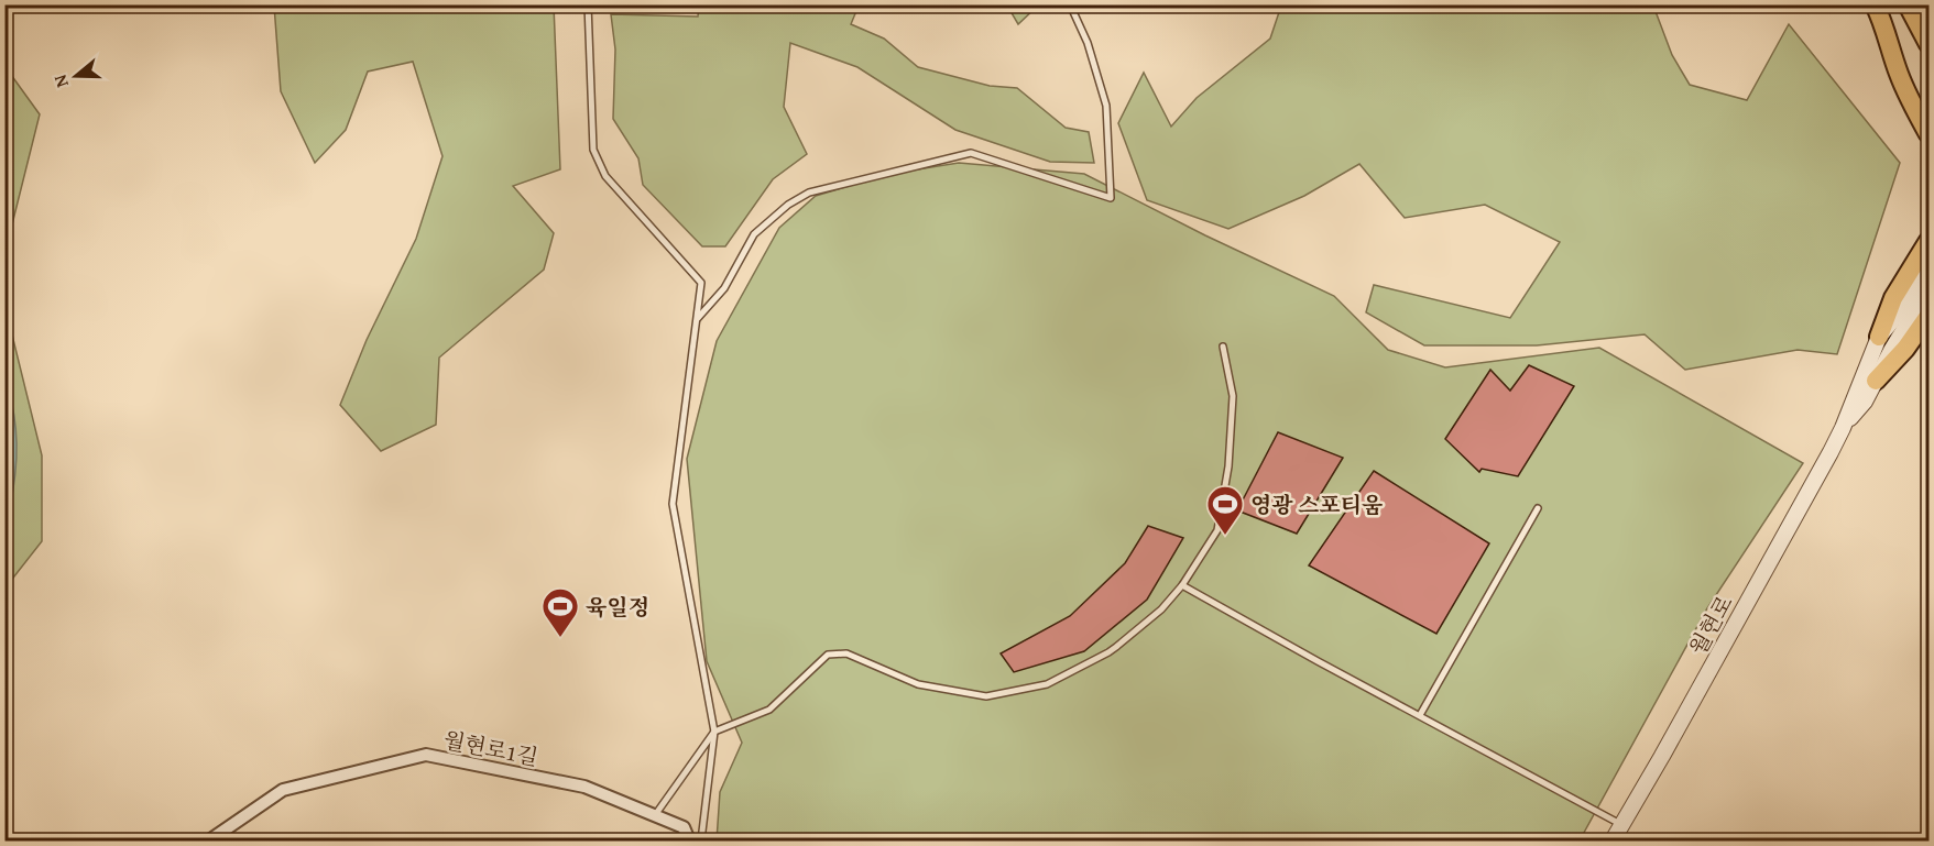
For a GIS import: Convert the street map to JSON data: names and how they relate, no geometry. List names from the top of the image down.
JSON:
{
  "streets": {
    "street": ["월현로", "월현로1길"]
  },
  "places": {
    "sports": ["영광 스포티움", "육일정"]
  },
  "north": "left"
}
